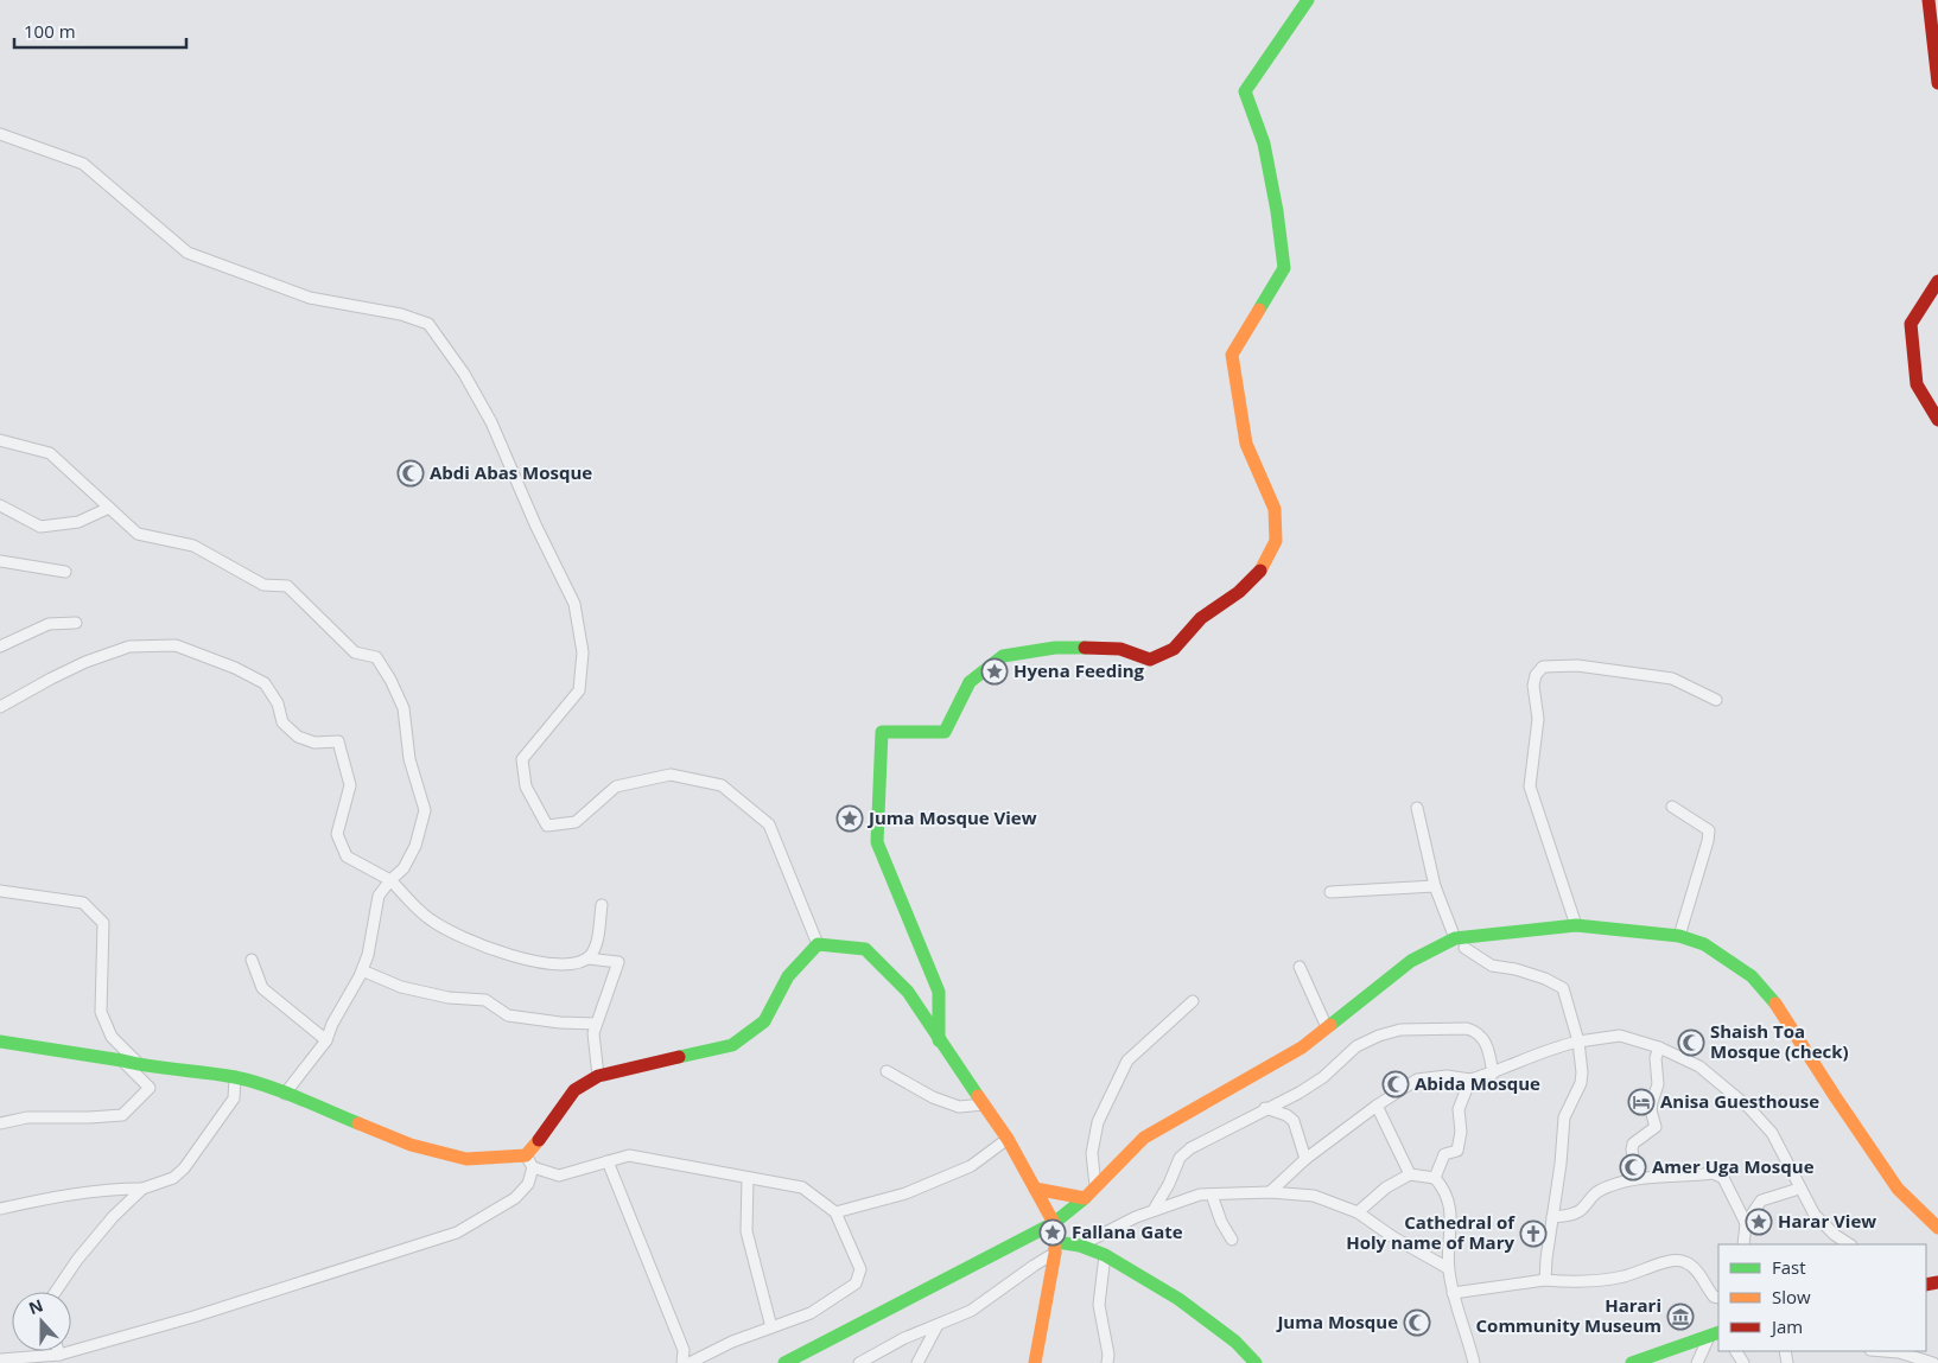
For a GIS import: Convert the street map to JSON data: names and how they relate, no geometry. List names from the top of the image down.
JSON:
{
  "places": {
    "mosque": [
      "Abdi Abas Mosque",
      "Shaish Toa Mosque (check)",
      "Abida Mosque",
      "Amer Uga Mosque",
      "Juma Mosque"
    ],
    "place": [
      "Hyena Feeding",
      "Juma Mosque View",
      "Harar View",
      "Fallana Gate"
    ],
    "hotel": ["Anisa Guesthouse"],
    "church": ["Cathedral of Holy name of Mary"],
    "museum": ["Harari Community Museum"]
  },
  "legend": ["Fast", "Slow", "Jam"],
  "scale_bar": "100 m",
  "north": "top"
}
